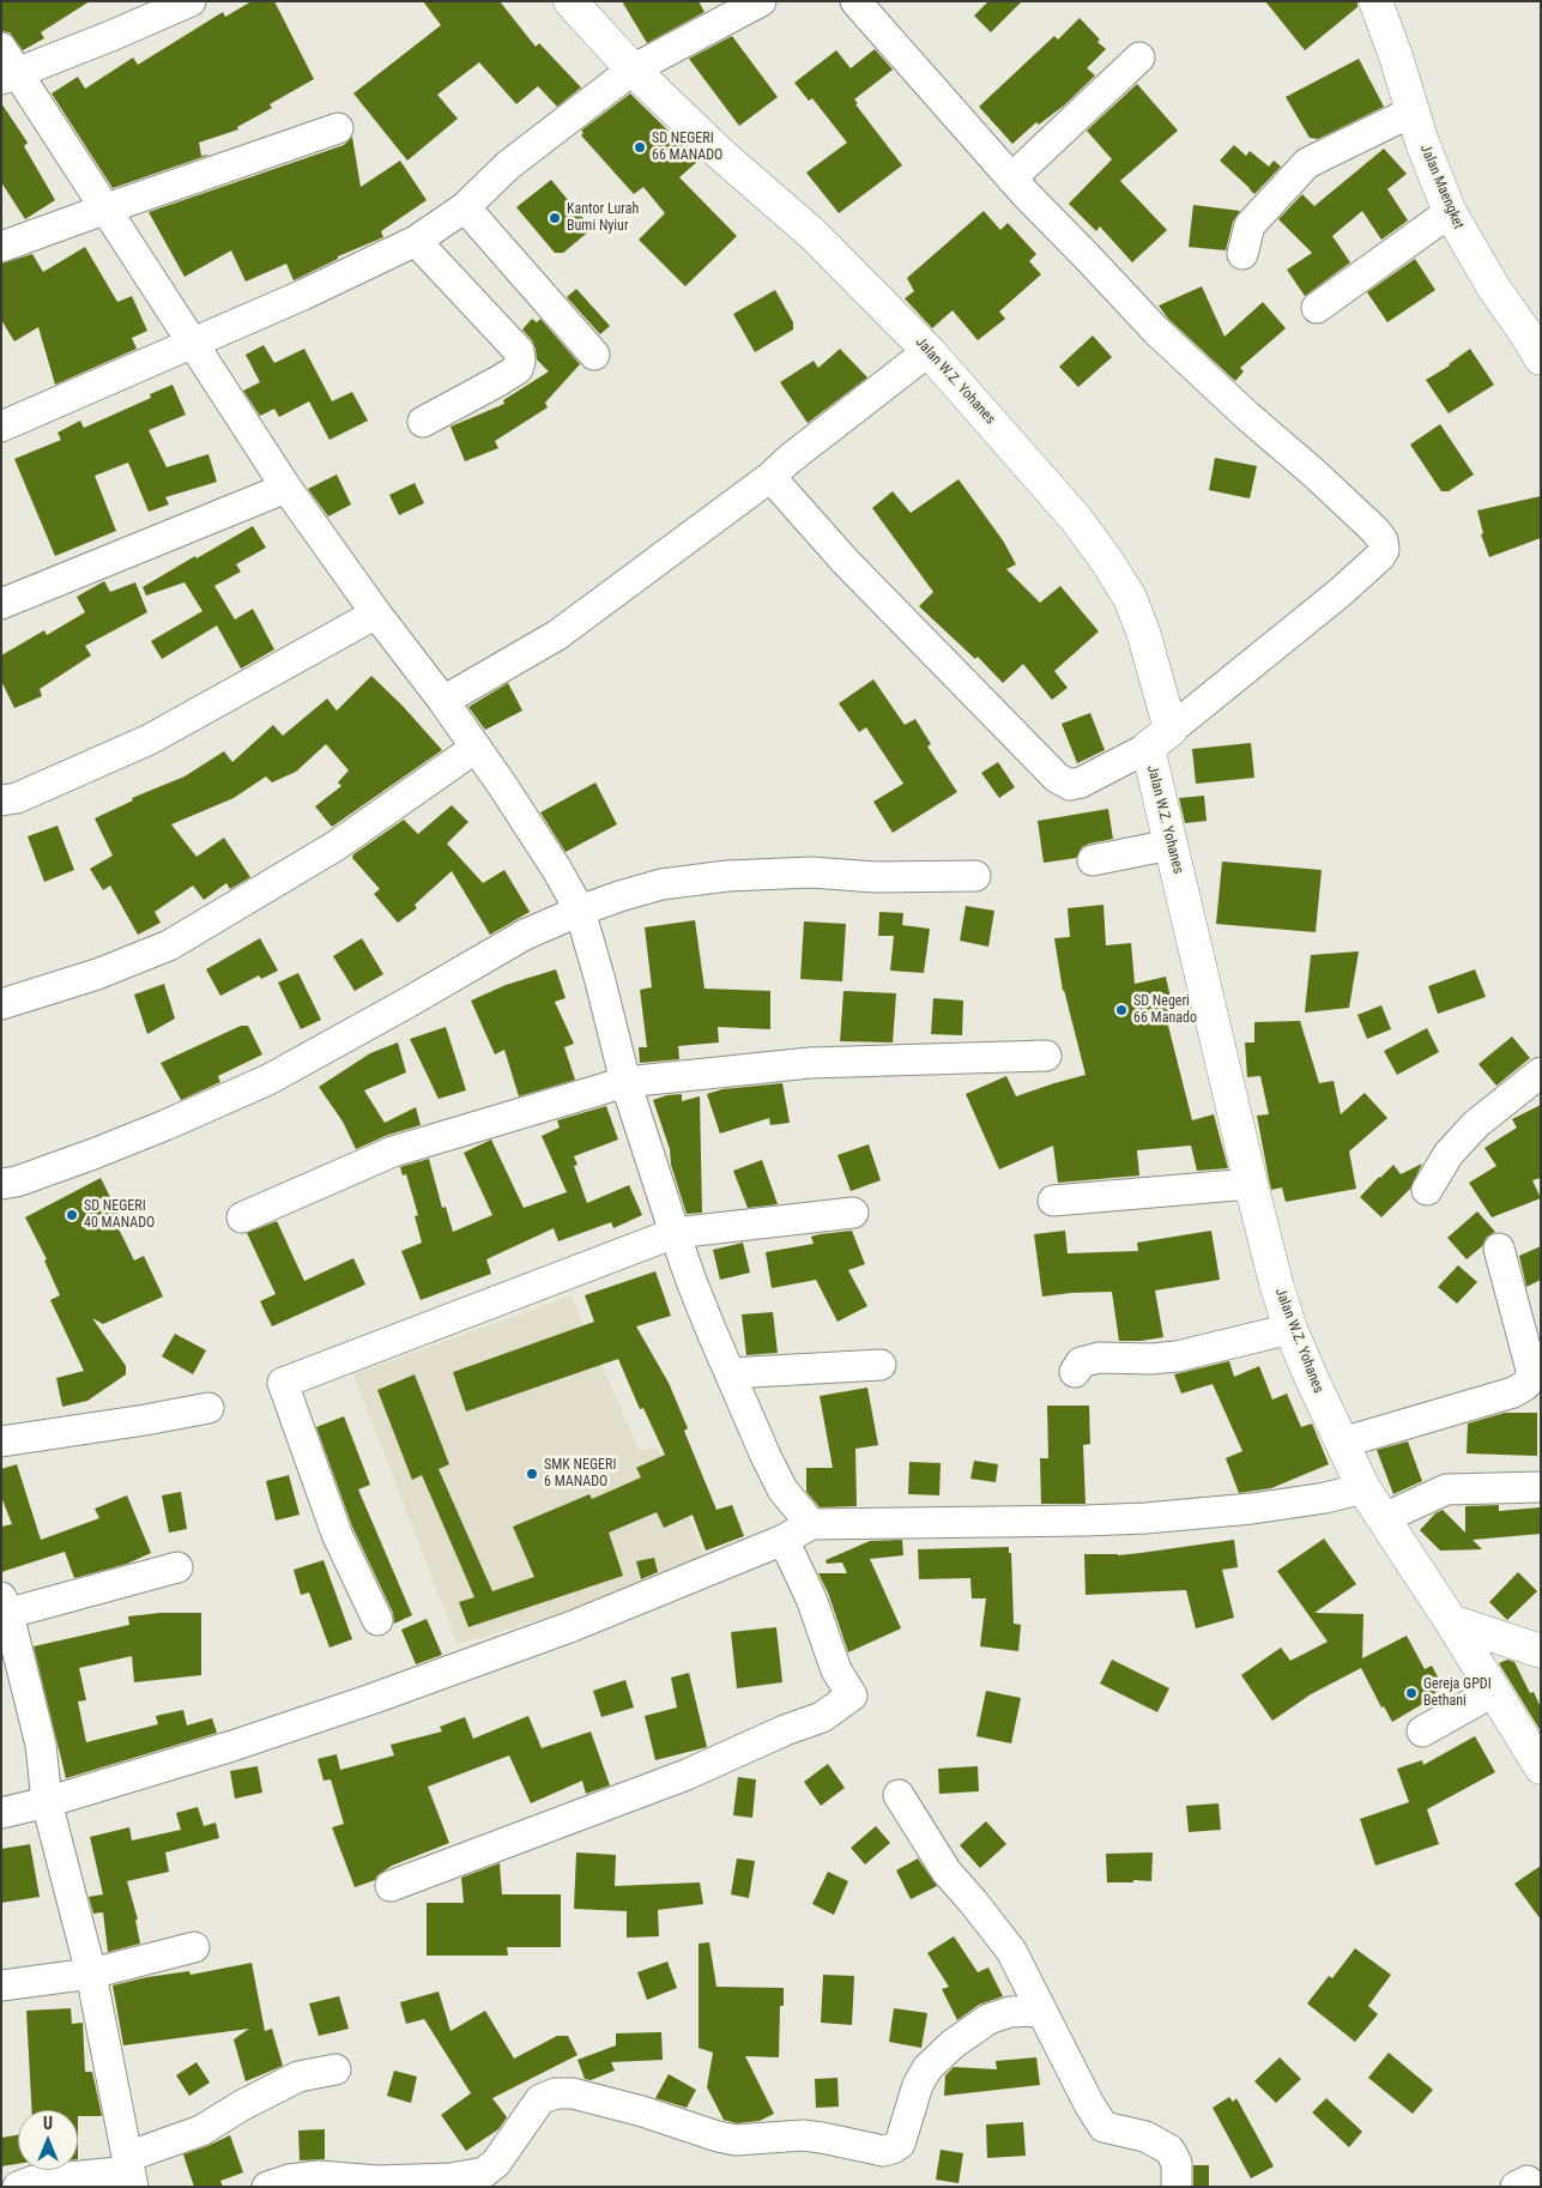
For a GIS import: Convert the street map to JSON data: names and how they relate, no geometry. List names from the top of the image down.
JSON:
{
  "streets": {
    "street": ["Jalan Maengket", "Jalan W.Z. Yohanes"]
  },
  "places": [
    "SD NEGERI 66 MANADO",
    "Kantor Lurah Bumi Nyiur",
    "SD Negeri 66 Manado",
    "SD NEGERI 40 MANADO",
    "SMK NEGERI 6 MANADO",
    "Gereja GPDI Bethani"
  ],
  "north": "top"
}
